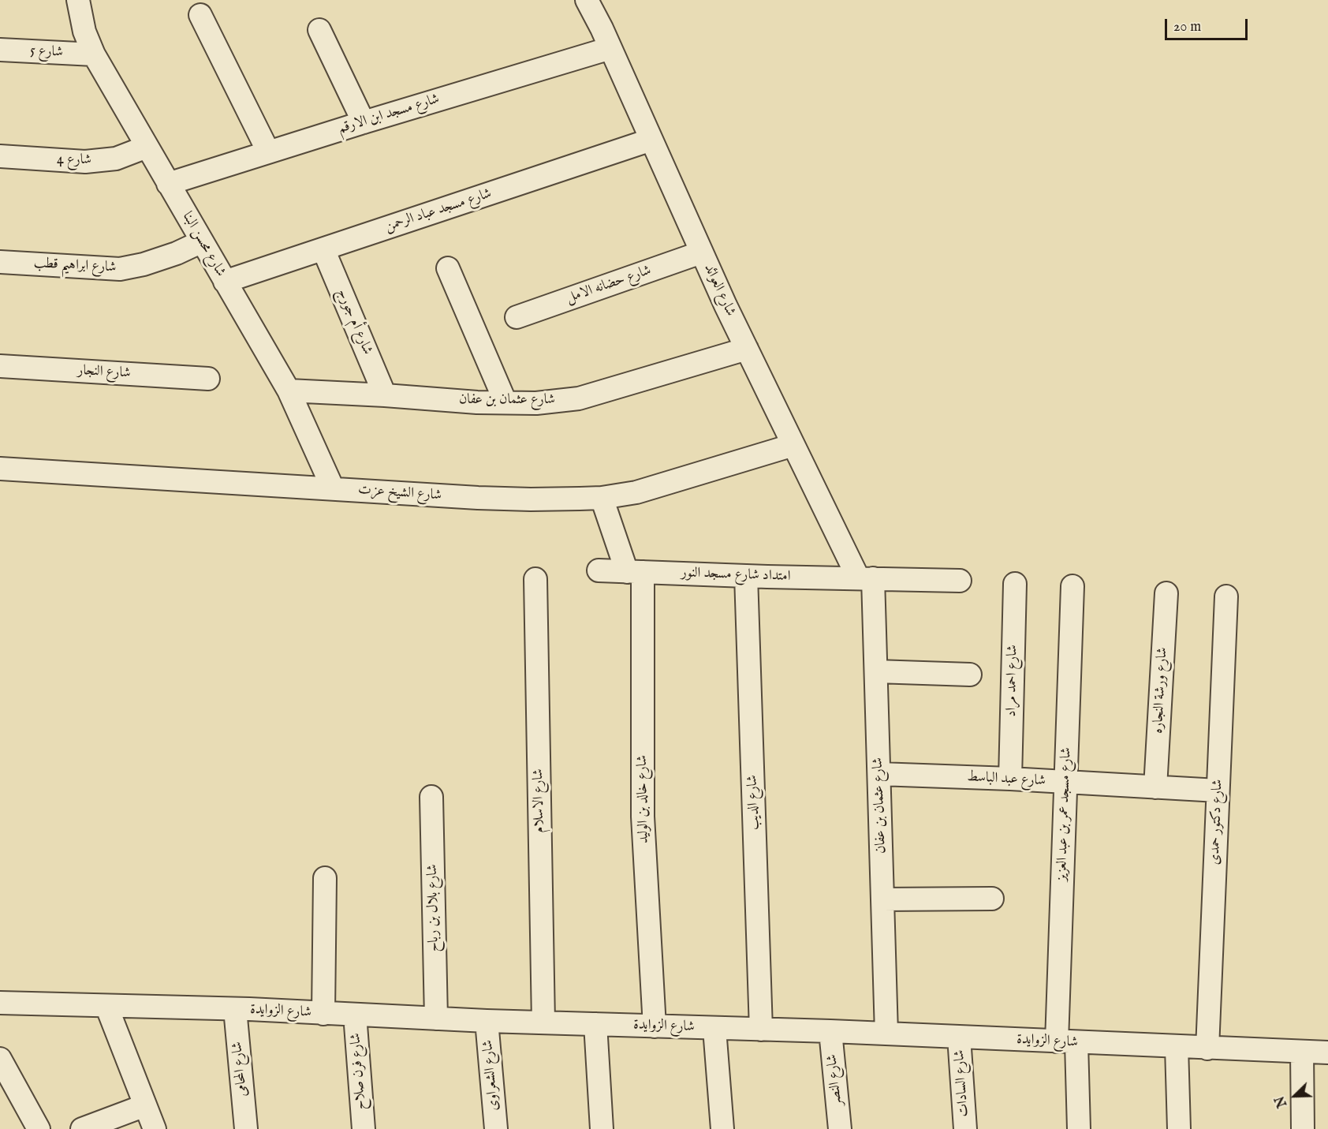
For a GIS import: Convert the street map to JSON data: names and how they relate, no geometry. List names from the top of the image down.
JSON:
{
  "streets": {
    "street": [
      "شارع 5",
      "شارع مسجد ابن الارقم",
      "شارع 4",
      "شارع مسجد عباد الرحمن",
      "شارع محسن البنا",
      "شارع ابراهيم قطب",
      "شارع حضانه الامل",
      "شارع العوائد",
      "شارع أم جورج",
      "شارع النجار",
      "شارع عثمان بن عفان",
      "شارع الشيخ عزت",
      "امتداد شارع مسجد النور",
      "شارع احمد مراد",
      "شارع ورشة النجاره",
      "شارع عبد الباسط",
      "شارع خالد بن الوليد",
      "شارع الاسلام",
      "شارع الديب",
      "شارع مسجد عمر بن عبد العزيز",
      "شارع دكتور حمدى",
      "شارع بلال بن رباح",
      "شارع الزوايدة",
      "شارع المحامى",
      "شارع فرن صلاح",
      "شارع الشعراوى",
      "شارع النصر",
      "شارع السادات"
    ]
  },
  "crossings": [
    ["شارع 5", "شارع محسن البنا"],
    ["شارع مسجد ابن الارقم", "شارع محسن البنا"],
    ["شارع مسجد ابن الارقم", "شارع العوائد"],
    ["شارع 4", "شارع محسن البنا"],
    ["شارع مسجد عباد الرحمن", "شارع محسن البنا"],
    ["شارع مسجد عباد الرحمن", "شارع العوائد"],
    ["شارع مسجد عباد الرحمن", "شارع أم جورج"],
    ["شارع محسن البنا", "شارع ابراهيم قطب"],
    ["شارع محسن البنا", "شارع عثمان بن عفان"],
    ["شارع محسن البنا", "شارع الشيخ عزت"],
    ["شارع حضانه الامل", "شارع العوائد"],
    ["شارع العوائد", "شارع عثمان بن عفان"],
    ["شارع العوائد", "شارع الشيخ عزت"],
    ["شارع العوائد", "امتداد شارع مسجد النور"],
    ["شارع أم جورج", "شارع عثمان بن عفان"],
    ["شارع عثمان بن عفان", "امتداد شارع مسجد النور"],
    ["شارع عثمان بن عفان", "شارع عبد الباسط"],
    ["شارع عثمان بن عفان", "شارع الزوايدة"],
    ["شارع الشيخ عزت", "شارع خالد بن الوليد"],
    ["امتداد شارع مسجد النور", "شارع خالد بن الوليد"],
    ["امتداد شارع مسجد النور", "شارع الديب"],
    ["شارع احمد مراد", "شارع عبد الباسط"],
    ["شارع ورشة النجاره", "شارع عبد الباسط"],
    ["شارع عبد الباسط", "شارع مسجد عمر بن عبد العزيز"],
    ["شارع عبد الباسط", "شارع دكتور حمدى"],
    ["شارع خالد بن الوليد", "شارع الزوايدة"],
    ["شارع الاسلام", "شارع الزوايدة"],
    ["شارع الديب", "شارع الزوايدة"],
    ["شارع مسجد عمر بن عبد العزيز", "شارع الزوايدة"],
    ["شارع دكتور حمدى", "شارع الزوايدة"],
    ["شارع بلال بن رباح", "شارع الزوايدة"],
    ["شارع الزوايدة", "شارع المحامى"],
    ["شارع الزوايدة", "شارع فرن صلاح"],
    ["شارع الزوايدة", "شارع الشعراوى"],
    ["شارع الزوايدة", "شارع النصر"],
    ["شارع الزوايدة", "شارع السادات"]
  ],
  "scale_bar": "20 m",
  "north": "bottom left"
}
